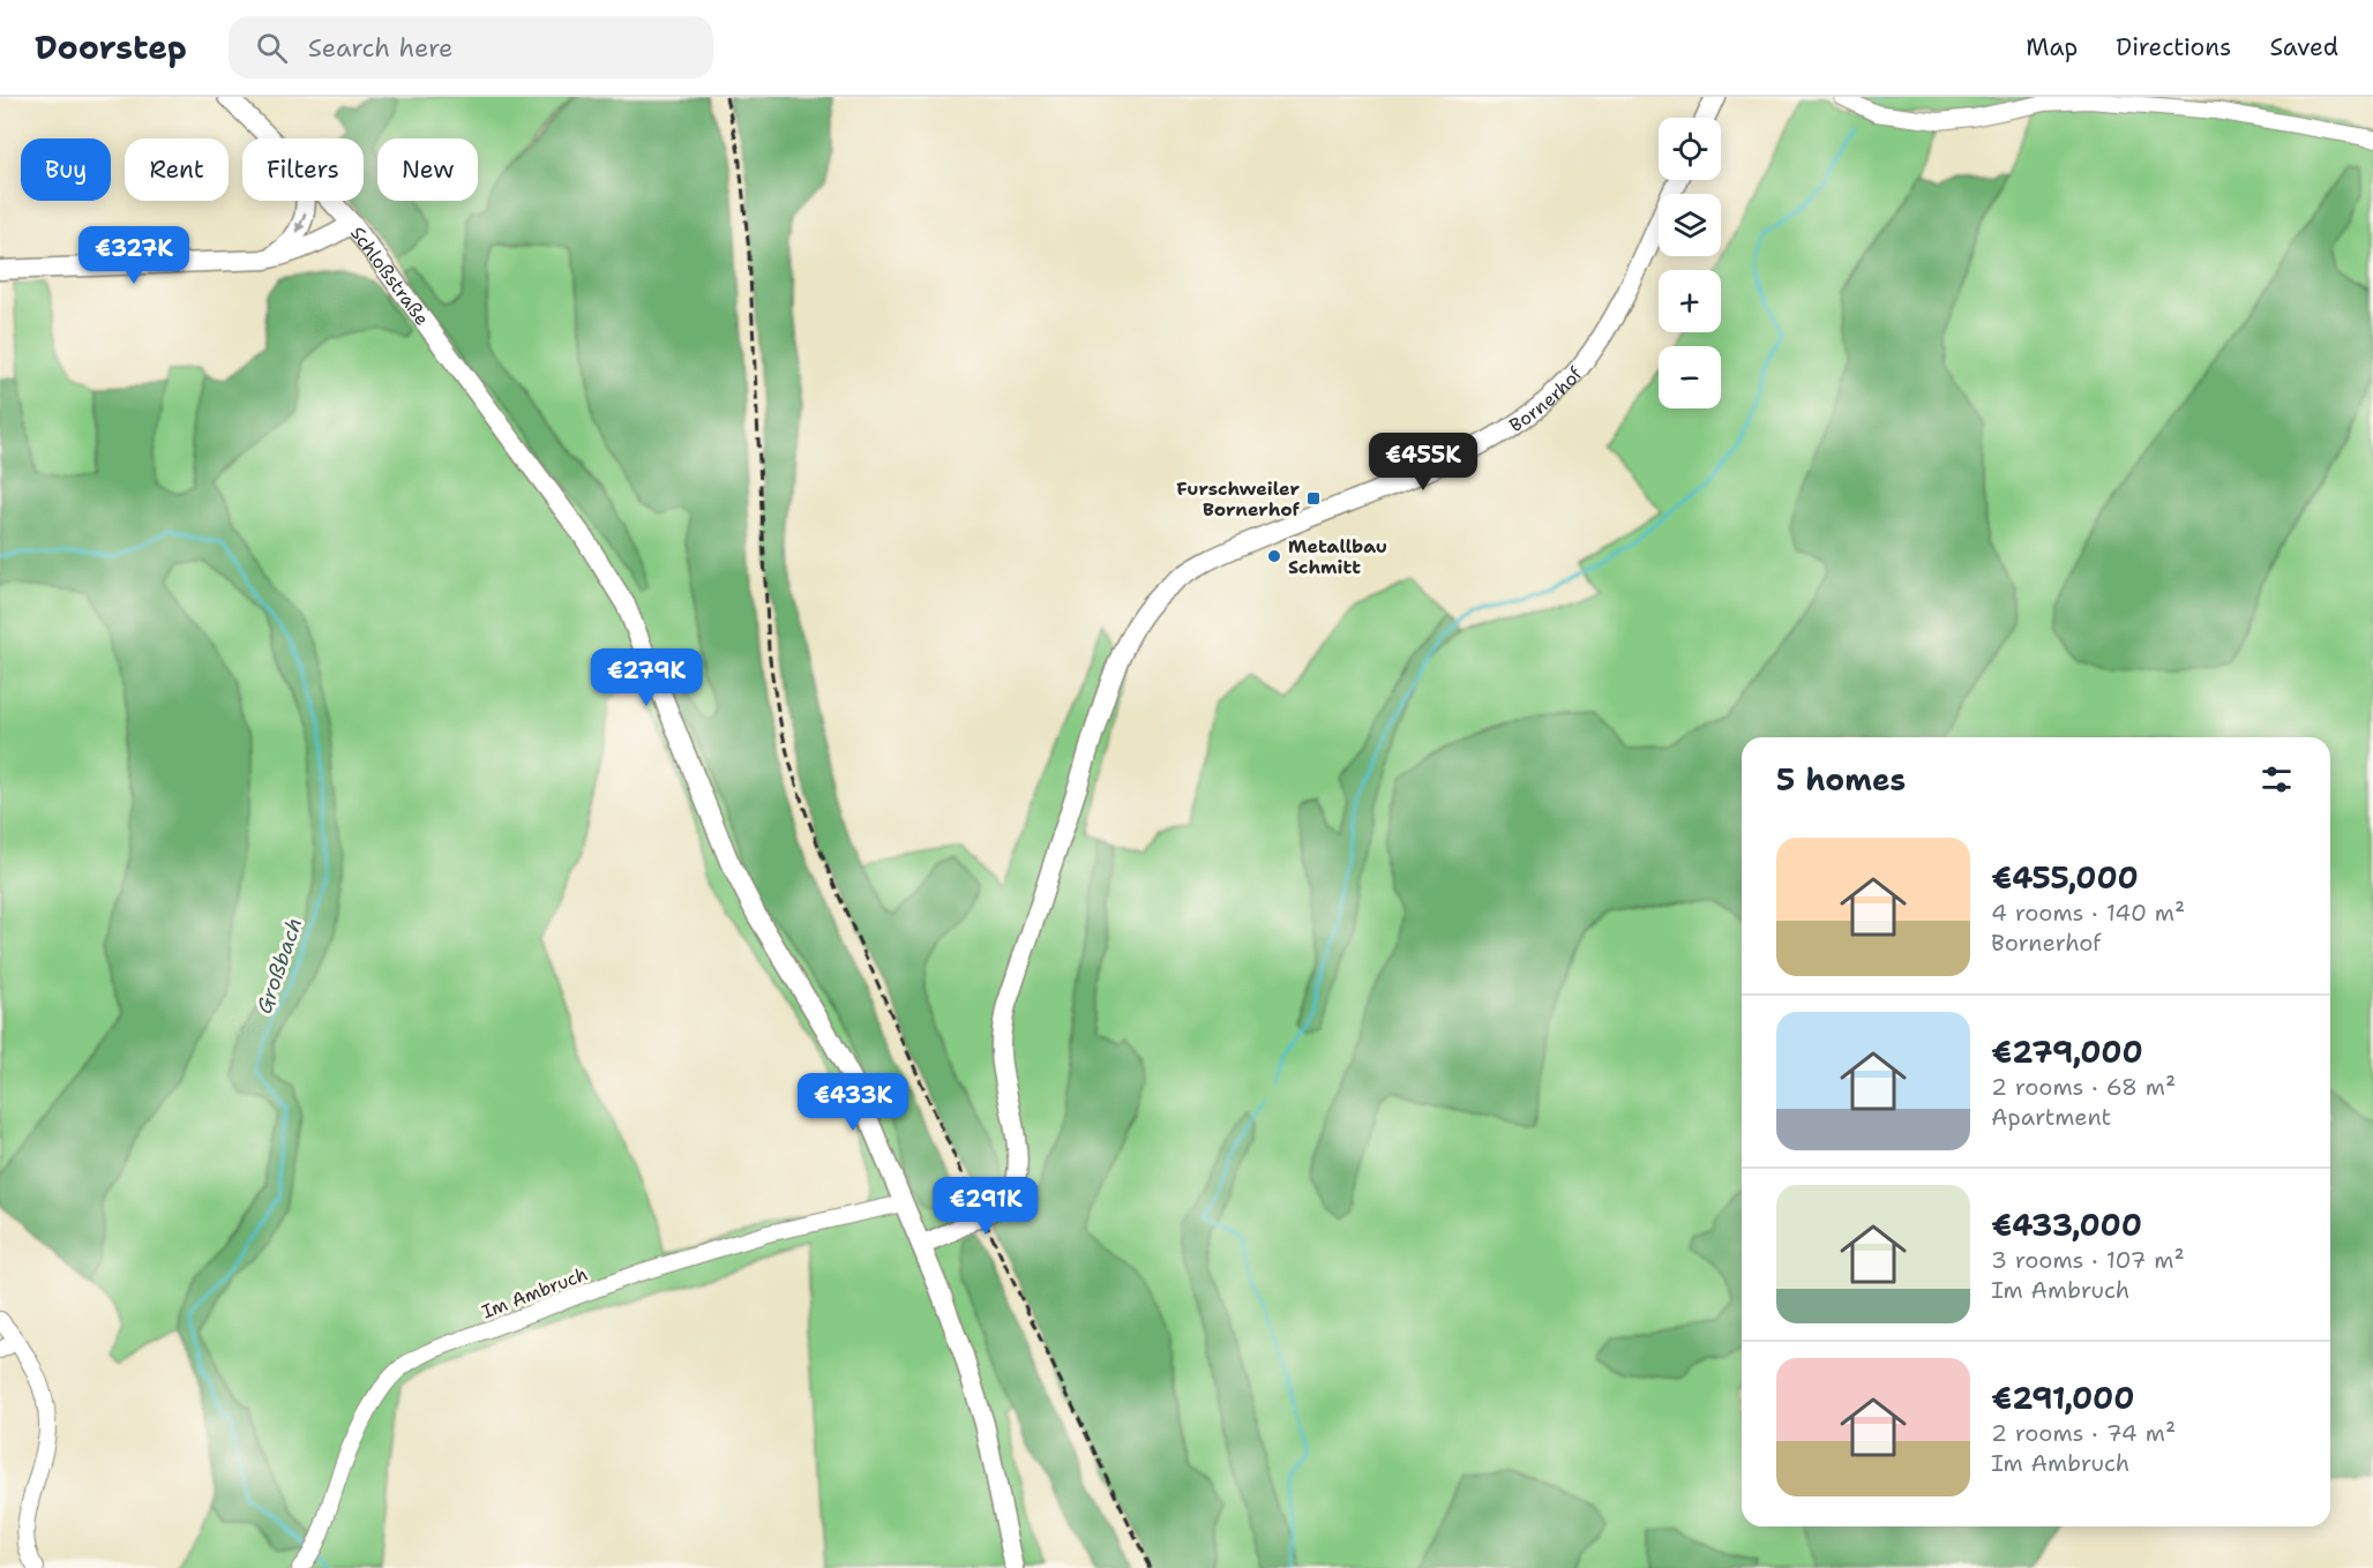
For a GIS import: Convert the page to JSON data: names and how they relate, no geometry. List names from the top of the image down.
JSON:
{
  "streets": {
    "main road": ["Schloßstraße", "Bornerhof"],
    "street": ["Im Ambruch"]
  },
  "crossings": [
    ["Schloßstraße", "Bornerhof"],
    ["Schloßstraße", "Im Ambruch"]
  ],
  "water": ["Großbach"],
  "places": {
    "transit": ["Furschweiler Bornerhof"],
    "other": ["Metallbau Schmitt"]
  },
  "page": {
    "header": "Doorstep",
    "search": "Search here",
    "nav": ["Map", "Directions", "Saved"],
    "map_buttons": ["+", "−"],
    "chip": [
      "Buy",
      "Rent",
      "Filters",
      "New"
    ],
    "price": [
      "€327K",
      "€455K",
      "€279K",
      "€433K",
      "€291K"
    ],
    "heading": "5 homes",
    "list": [
      {
        "name": "€455,000",
        "note": "4 rooms · 140 m² · Bornerhof"
      },
      {
        "name": "€279,000",
        "note": "2 rooms · 68 m² · Apartment"
      },
      {
        "name": "€433,000",
        "note": "3 rooms · 107 m² · Im Ambruch"
      },
      {
        "name": "€291,000",
        "note": "2 rooms · 74 m² · Im Ambruch"
      }
    ]
  }
}
